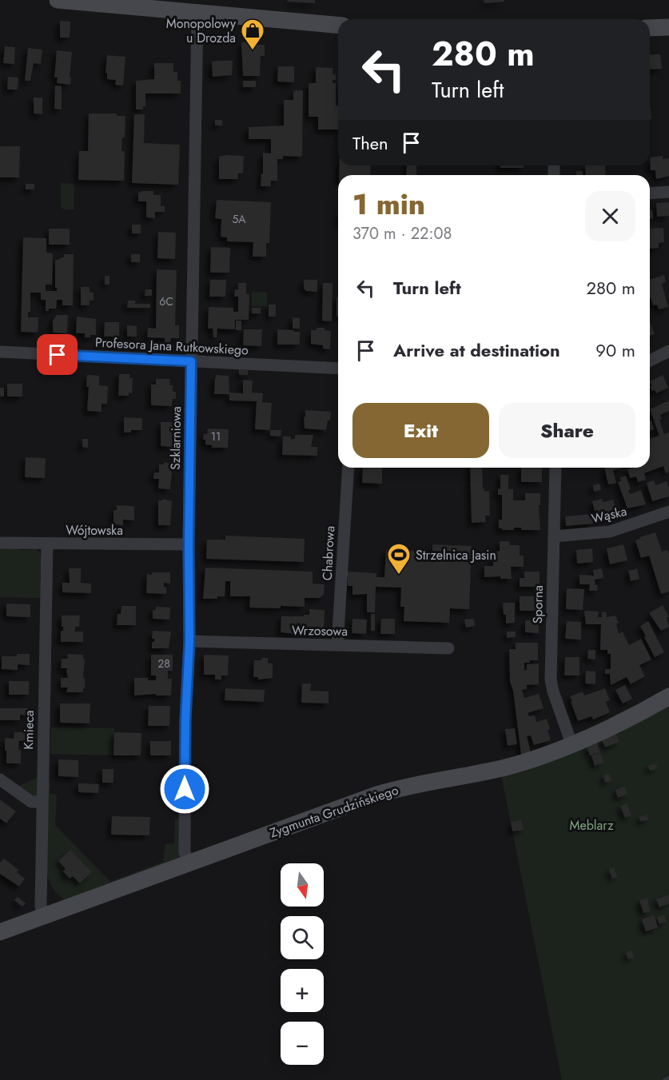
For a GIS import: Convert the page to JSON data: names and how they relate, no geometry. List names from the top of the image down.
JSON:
{
  "streets": {
    "street": [
      "Profesora Jana Rutkowskiego",
      "Szklarniowa",
      "Wąska",
      "Wójtowska",
      "Chabrowa",
      "Sporna",
      "Wrzosowa",
      "Kmieca",
      "Zygmunta Grudzińskiego"
    ]
  },
  "crossings": [
    ["Profesora Jana Rutkowskiego", "Szklarniowa"],
    ["Szklarniowa", "Wójtowska"],
    ["Szklarniowa", "Wrzosowa"],
    ["Szklarniowa", "Zygmunta Grudzińskiego"],
    ["Wąska", "Sporna"],
    ["Wójtowska", "Kmieca"],
    ["Chabrowa", "Wrzosowa"],
    ["Sporna", "Zygmunta Grudzińskiego"],
    ["Kmieca", "Zygmunta Grudzińskiego"]
  ],
  "parks": ["Meblarz"],
  "places": {
    "shop": ["Monopolowy u Drozda"],
    "sports": ["Strzelnica Jasin"]
  },
  "house_numbers": [
    "5A",
    "6C",
    "11",
    "28"
  ],
  "north": "bottom",
  "page": {
    "turn": ["280 m", "Turn left"],
    "then": "Then",
    "heading": ["1 min", "370 m · 22:08"],
    "list": [
      {
        "name": "Turn left",
        "value": "280 m"
      },
      {
        "name": "Arrive at destination",
        "value": "90 m"
      }
    ],
    "buttons": ["Exit", "Share"],
    "map_buttons": ["+", "−"]
  }
}
